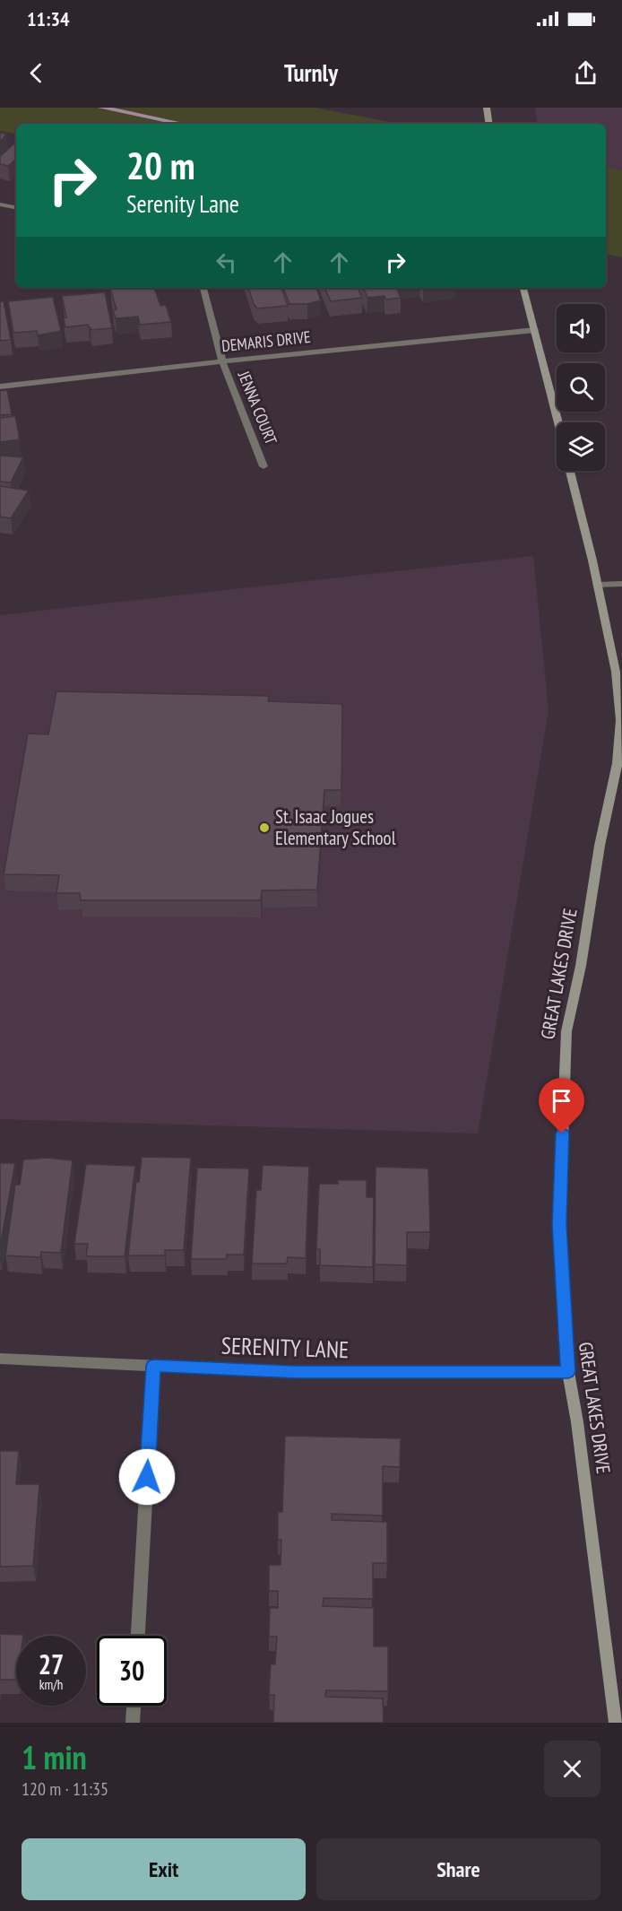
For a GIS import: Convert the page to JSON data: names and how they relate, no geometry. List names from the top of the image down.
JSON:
{
  "streets": {
    "street": [
      "DEMARIS DRIVE",
      "JENNA COURT",
      "GREAT LAKES DRIVE",
      "SERENITY LANE"
    ]
  },
  "crossings": [
    ["DEMARIS DRIVE", "JENNA COURT"],
    ["GREAT LAKES DRIVE", "SERENITY LANE"]
  ],
  "places": ["St. Isaac Jogues Elementary School"],
  "page": {
    "status": "11:34",
    "header": "Turnly",
    "turn": ["20 m", "Serenity Lane"],
    "speed": "27 km/h",
    "limit": "30",
    "heading": ["1 min", "120 m · 11:35"],
    "buttons": ["Exit", "Share"]
  }
}
